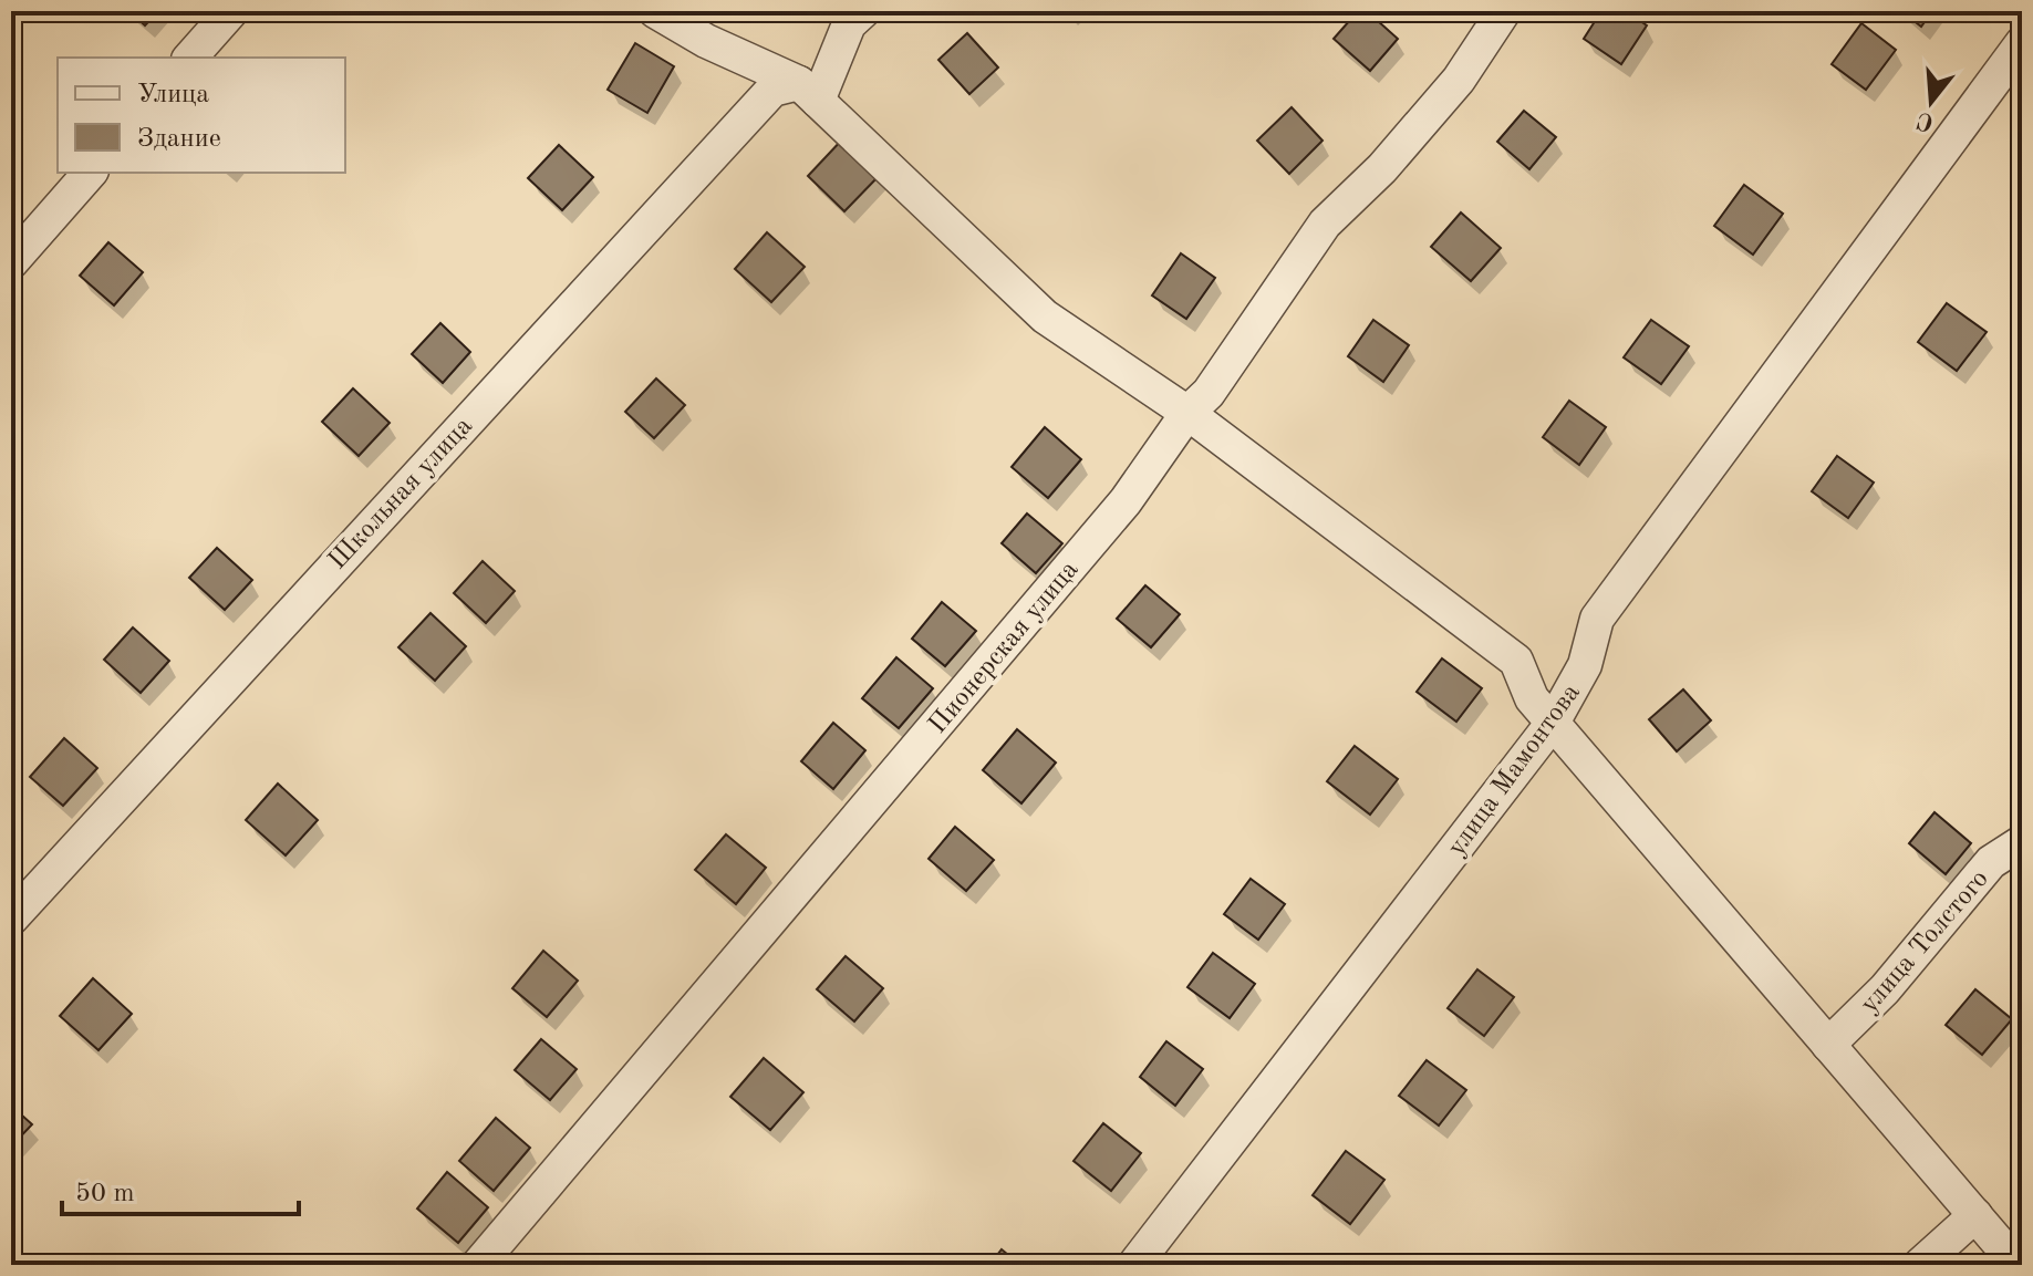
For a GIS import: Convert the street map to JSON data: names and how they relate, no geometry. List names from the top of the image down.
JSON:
{
  "streets": {
    "street": [
      "Школьная улица",
      "Пионерская улица",
      "улица Мамонтова",
      "улица Толстого"
    ]
  },
  "legend": ["Улица", "Здание"],
  "scale_bar": "50 m",
  "north": "bottom"
}
